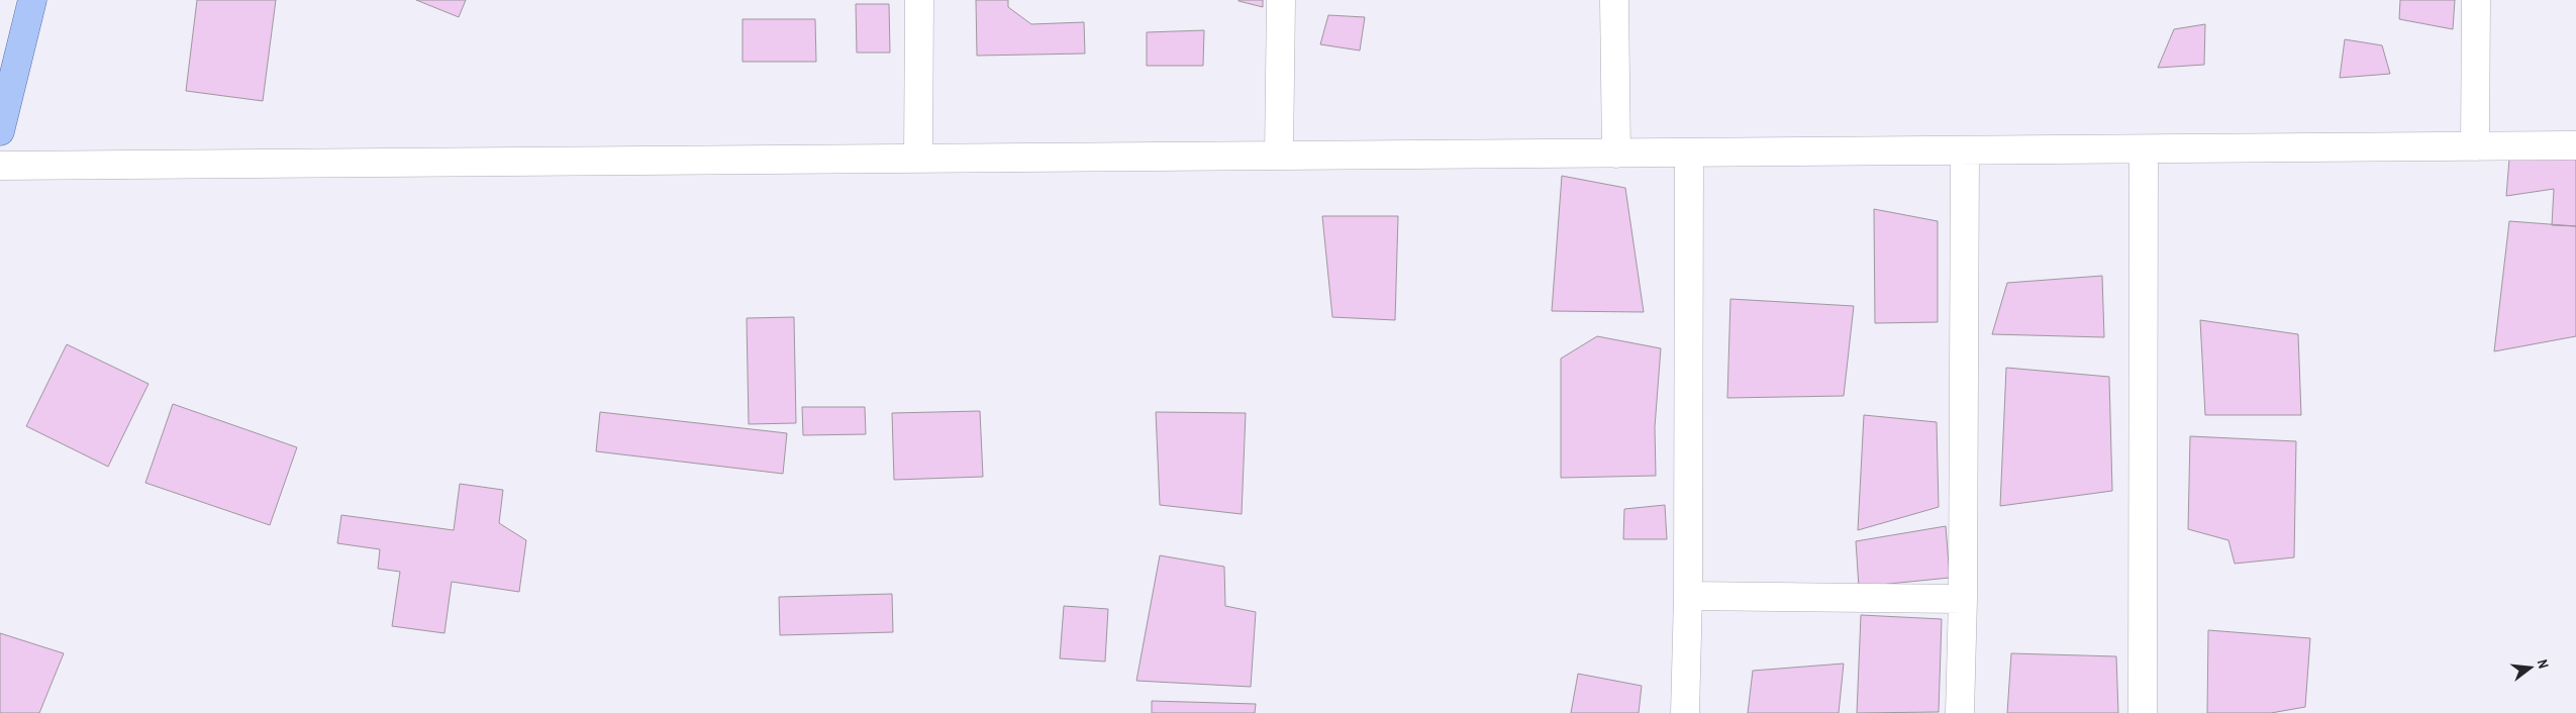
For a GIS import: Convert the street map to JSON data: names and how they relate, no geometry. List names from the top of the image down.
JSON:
{
  "north": "right"
}
